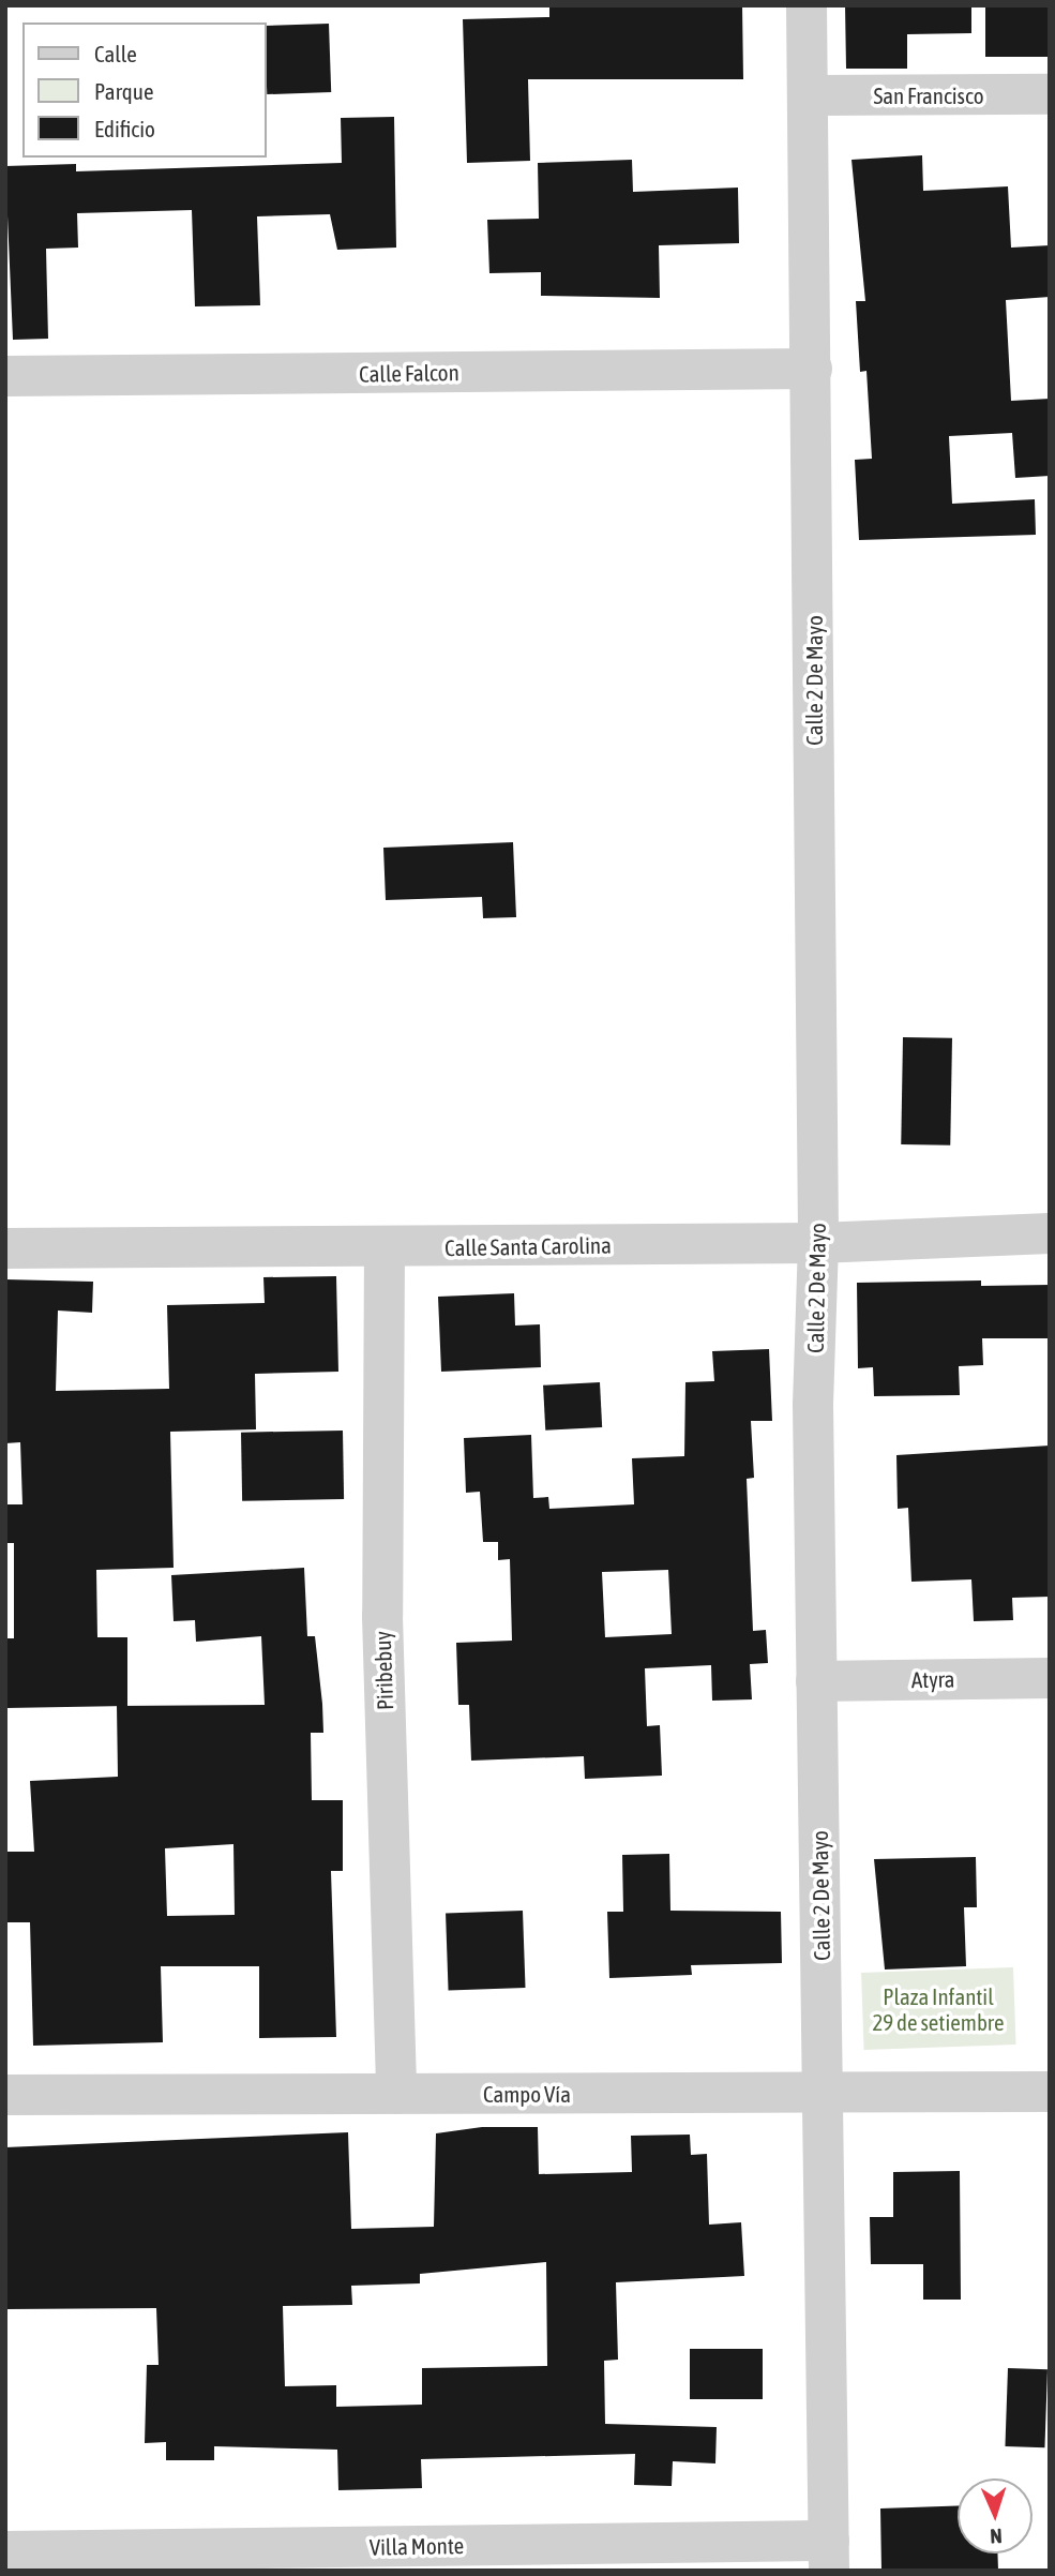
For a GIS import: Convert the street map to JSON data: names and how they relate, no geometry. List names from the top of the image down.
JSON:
{
  "streets": {
    "street": [
      "San Francisco",
      "Calle Falcon",
      "Calle 2 De Mayo",
      "Calle Santa Carolina",
      "Piribebuy",
      "Atyra",
      "Campo Vía",
      "Villa Monte"
    ]
  },
  "crossings": [
    ["San Francisco", "Calle 2 De Mayo"],
    ["Calle Falcon", "Calle 2 De Mayo"],
    ["Calle 2 De Mayo", "Calle Santa Carolina"],
    ["Calle 2 De Mayo", "Atyra"],
    ["Calle 2 De Mayo", "Campo Vía"],
    ["Calle 2 De Mayo", "Villa Monte"],
    ["Calle Santa Carolina", "Piribebuy"],
    ["Piribebuy", "Campo Vía"]
  ],
  "parks": ["Plaza Infantil 29 de setiembre"],
  "legend": ["Calle", "Parque", "Edificio"],
  "north": "bottom"
}
